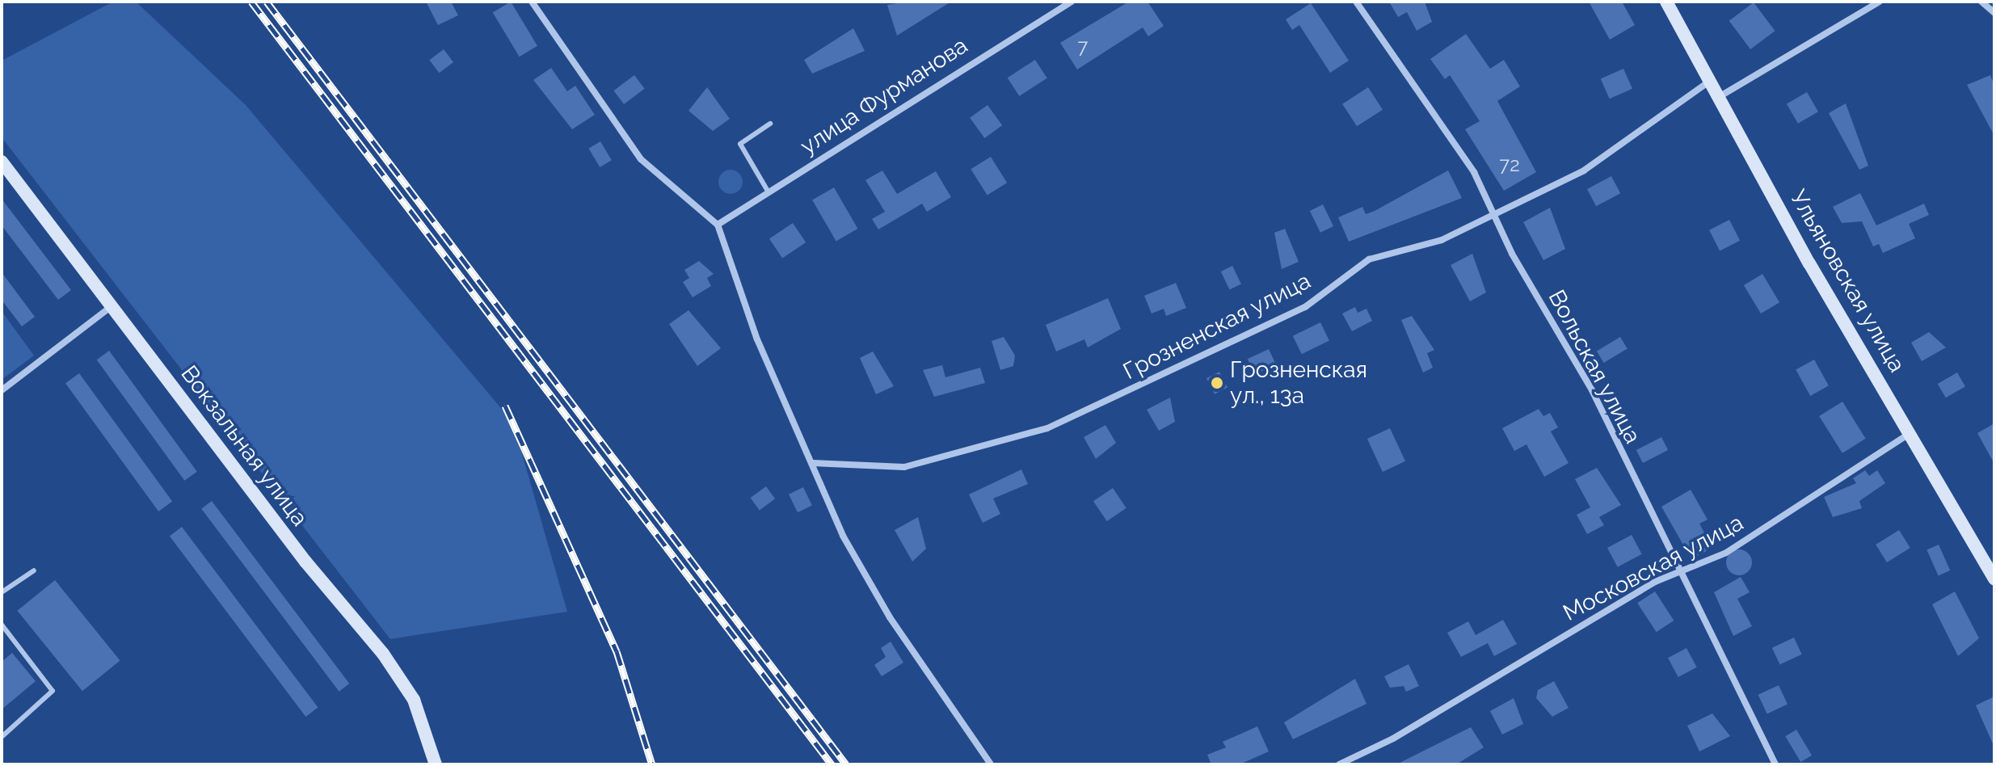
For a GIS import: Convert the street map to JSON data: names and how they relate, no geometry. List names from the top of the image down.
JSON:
{
  "streets": {
    "street": [
      "улица Фурманова",
      "Ульяновская улица",
      "Грозненская улица",
      "Вольская улица",
      "Вокзальная улица",
      "Московская улица"
    ]
  },
  "crossings": [
    ["Ульяновская улица", "Грозненская улица"],
    ["Ульяновская улица", "Московская улица"],
    ["Грозненская улица", "Вольская улица"],
    ["Вольская улица", "Московская улица"]
  ],
  "places": ["Грозненская ул., 13а"],
  "house_numbers": ["7", "72"]
}
